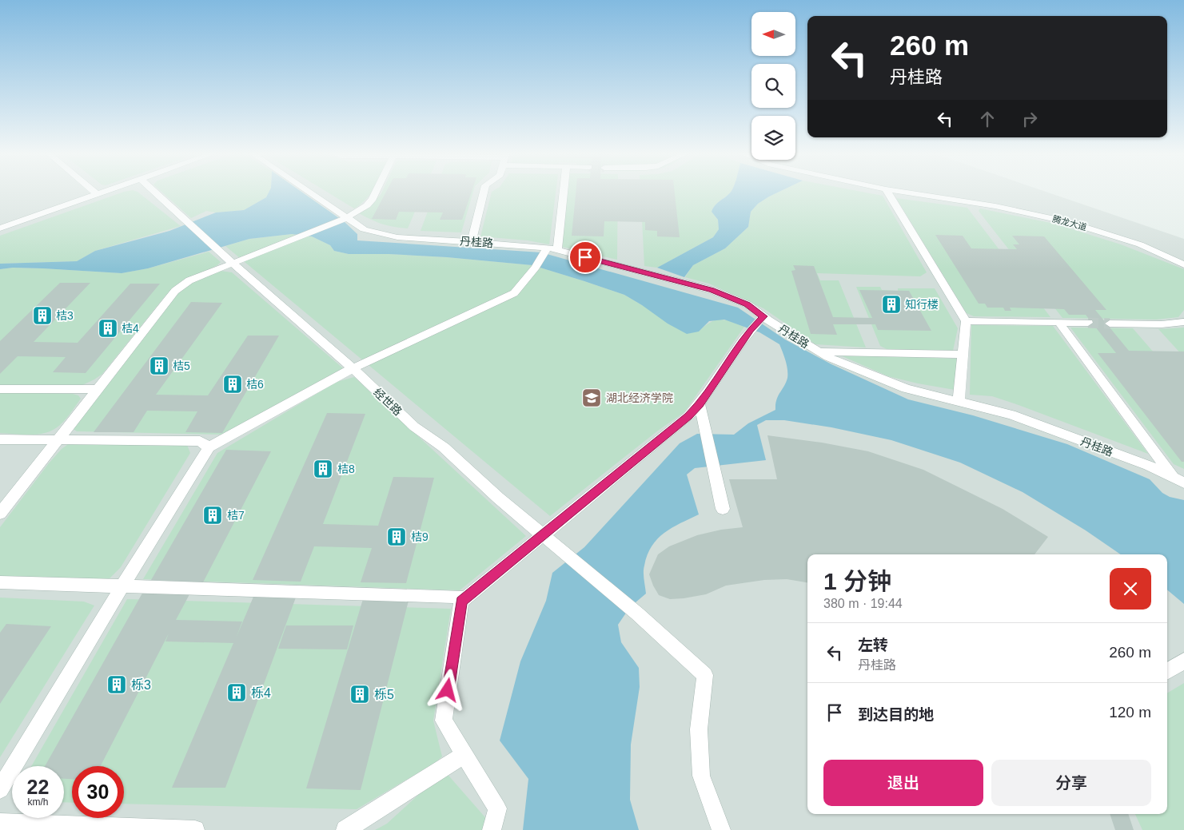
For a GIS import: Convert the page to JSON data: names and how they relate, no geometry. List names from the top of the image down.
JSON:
{
  "streets": {
    "street": ["腾龙大道", "丹桂路", "经世路"]
  },
  "places": {
    "building": [
      "知行楼",
      "桔3",
      "桔4",
      "桔5",
      "桔6",
      "桔8",
      "桔7",
      "桔9",
      "栎3",
      "栎4",
      "栎5"
    ],
    "school or university": ["湖北经济学院"]
  },
  "north": "left",
  "page": {
    "turn": ["260 m", "丹桂路"],
    "heading": ["1 分钟", "380 m · 19:44"],
    "list": [
      {
        "name": "左转",
        "note": "丹桂路",
        "value": "260 m"
      },
      {
        "name": "到达目的地",
        "value": "120 m"
      }
    ],
    "buttons": ["退出", "分享"],
    "speed": "22 km/h",
    "limit": "30"
  }
}
